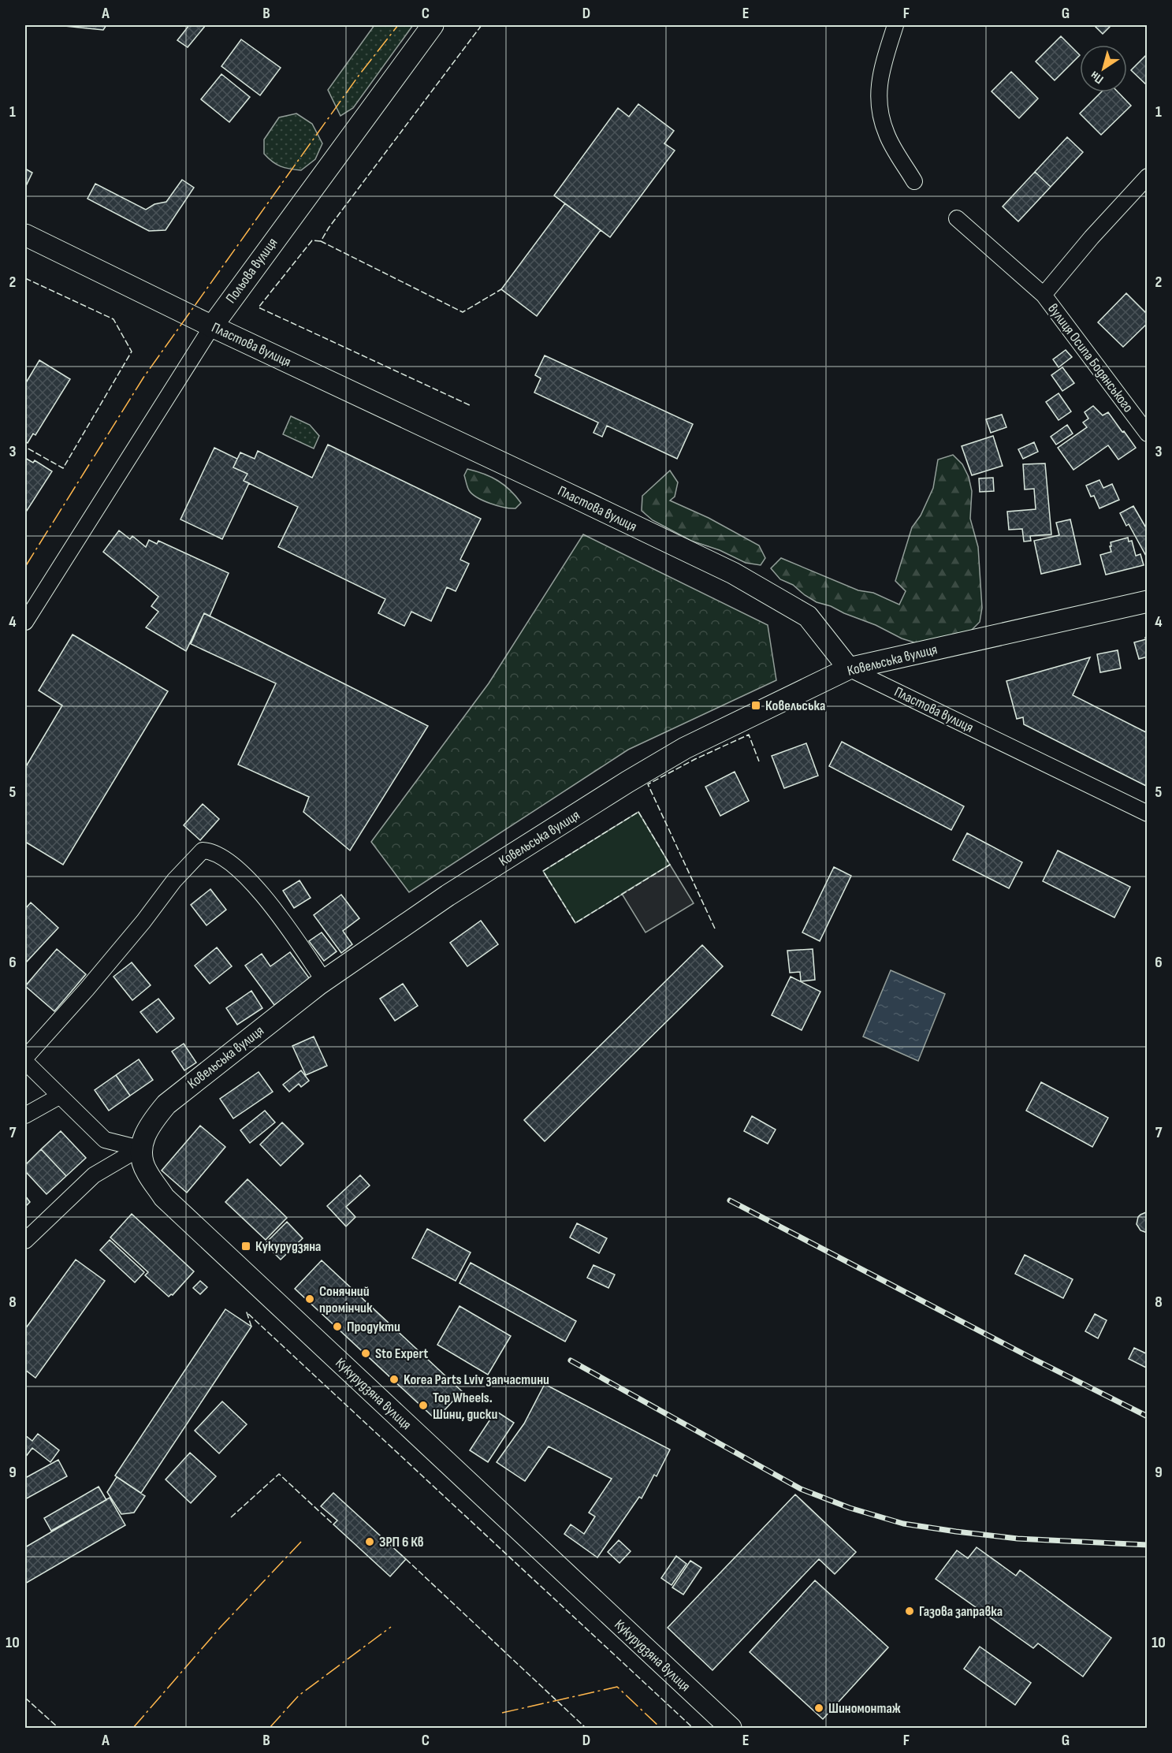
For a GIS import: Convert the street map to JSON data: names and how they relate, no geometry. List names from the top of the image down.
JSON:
{
  "streets": {
    "main road": [
      "Польова вулиця",
      "Пластова вулиця",
      "Ковельська вулиця",
      "Кукурудзяна вулиця"
    ],
    "street": ["вулиця Осипа Бодянського"]
  },
  "crossings": [
    ["Польова вулиця", "Пластова вулиця"],
    ["Пластова вулиця", "Ковельська вулиця"],
    ["Ковельська вулиця", "Кукурудзяна вулиця"]
  ],
  "places": {
    "transit": ["Ковельська", "Кукурудзяна"],
    "other": [
      "Сонячний промінчик",
      "Продукти",
      "Sto Expert",
      "Korea Parts Lviv запчастини",
      "Top Wheels. Шини, диски",
      "ЗРП 6 Кв",
      "Газова заправка",
      "Шиномонтаж"
    ]
  },
  "north": "bottom left",
  "grid": {
    "columns": [
      "A",
      "B",
      "C",
      "D",
      "E",
      "F",
      "G"
    ],
    "rows": [
      "1",
      "2",
      "3",
      "4",
      "5",
      "6",
      "7",
      "8",
      "9",
      "10"
    ]
  }
}
